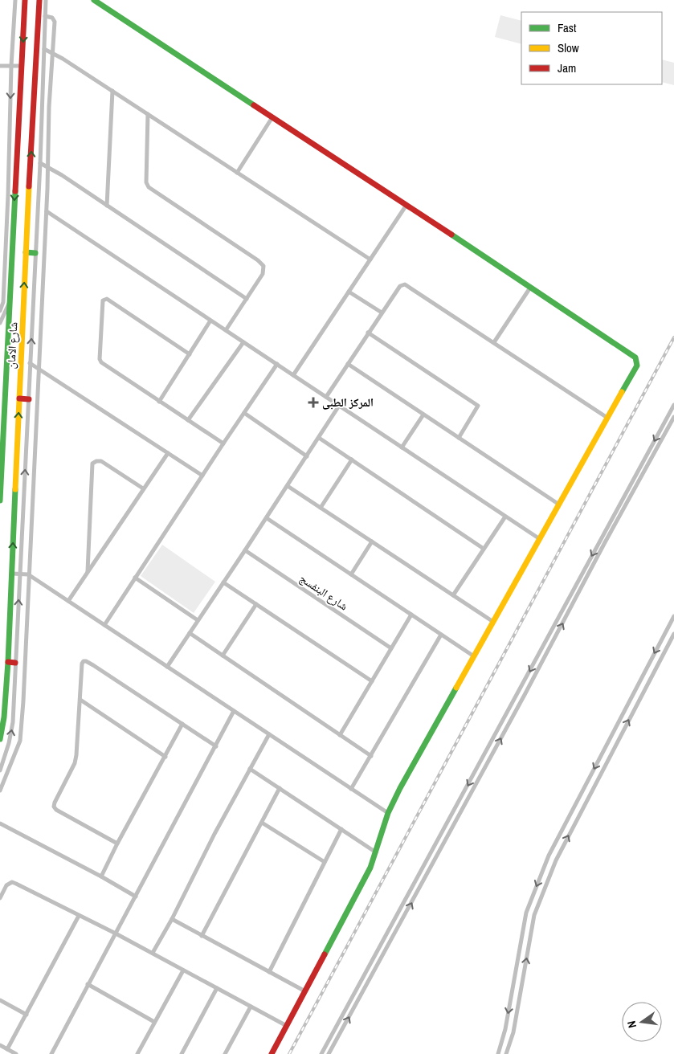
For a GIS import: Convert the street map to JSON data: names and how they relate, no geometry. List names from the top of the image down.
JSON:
{
  "streets": {
    "street": ["شارع الامان", "شارع البنفسج"]
  },
  "places": {
    "health": ["المركز الطبى"]
  },
  "legend": ["Fast", "Slow", "Jam"],
  "north": "left"
}
